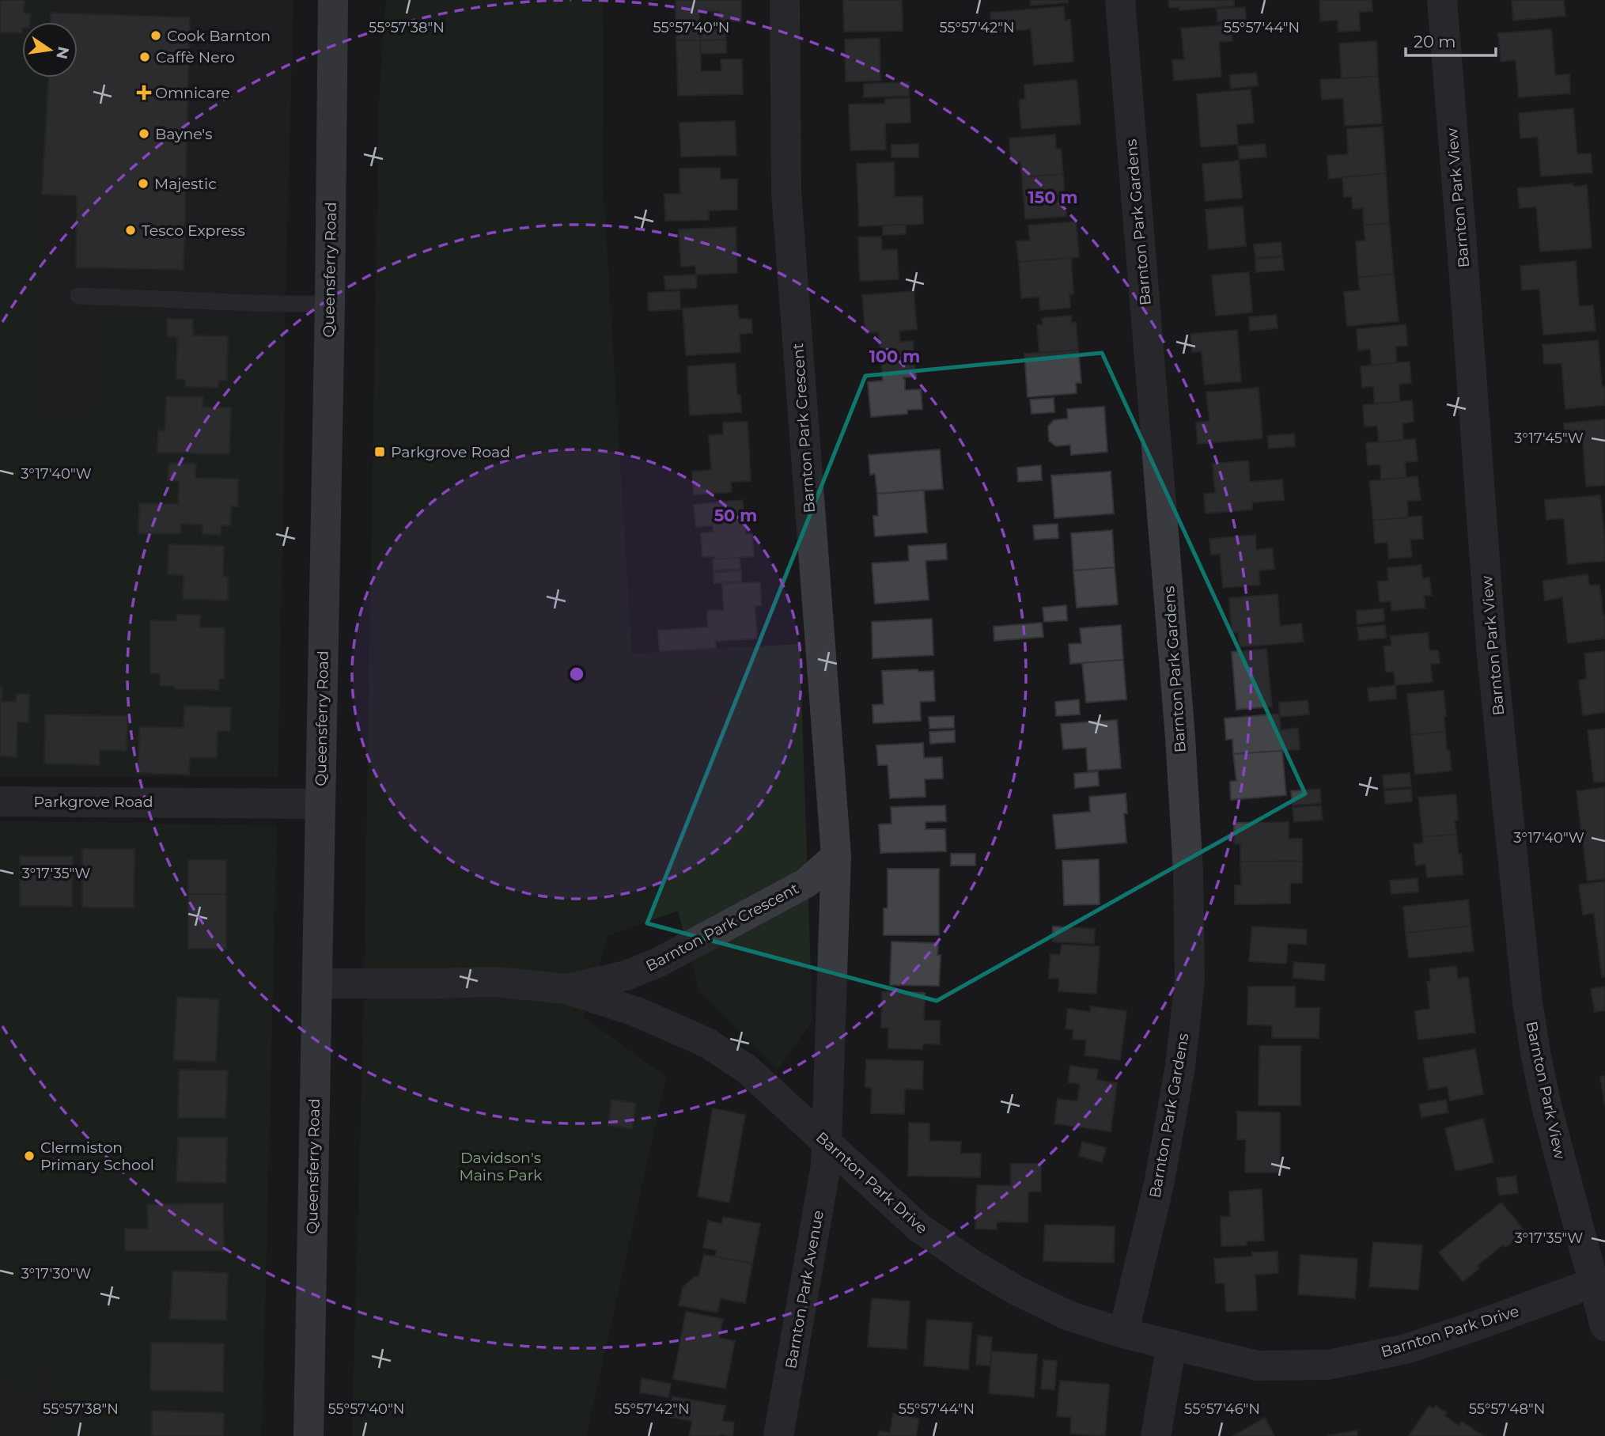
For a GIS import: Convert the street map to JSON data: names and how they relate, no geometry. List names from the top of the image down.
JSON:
{
  "streets": {
    "main road": ["Queensferry Road"],
    "street": [
      "Barnton Park View",
      "Barnton Park Gardens",
      "Barnton Park Crescent",
      "Parkgrove Road",
      "Barnton Park Drive",
      "Barnton Park Avenue"
    ]
  },
  "crossings": [
    ["Barnton Park View", "Barnton Park Drive"],
    ["Barnton Park Gardens", "Barnton Park Drive"],
    ["Queensferry Road", "Parkgrove Road"],
    ["Queensferry Road", "Barnton Park Drive"],
    ["Barnton Park Crescent", "Barnton Park Drive"],
    ["Barnton Park Crescent", "Barnton Park Avenue"],
    ["Barnton Park Drive", "Barnton Park Avenue"]
  ],
  "parks": ["Davidson's Mains Park"],
  "places": {
    "other": [
      "Cook Barnton",
      "Caffè Nero",
      "Bayne's",
      "Majestic",
      "Tesco Express",
      "Clermiston Primary School"
    ],
    "health": ["Omnicare"],
    "transit": ["Parkgrove Road"]
  },
  "scale_bar": "20 m",
  "north": "right",
  "coordinates": [
    "55°57'38\"N",
    "55°57'40\"N",
    "55°57'42\"N",
    "55°57'44\"N",
    "3°17'45\"W",
    "3°17'40\"W",
    "3°17'35\"W",
    "3°17'30\"W",
    "55°57'46\"N",
    "55°57'48\"N"
  ],
  "rings": ["150 m", "100 m", "50 m"]
}
